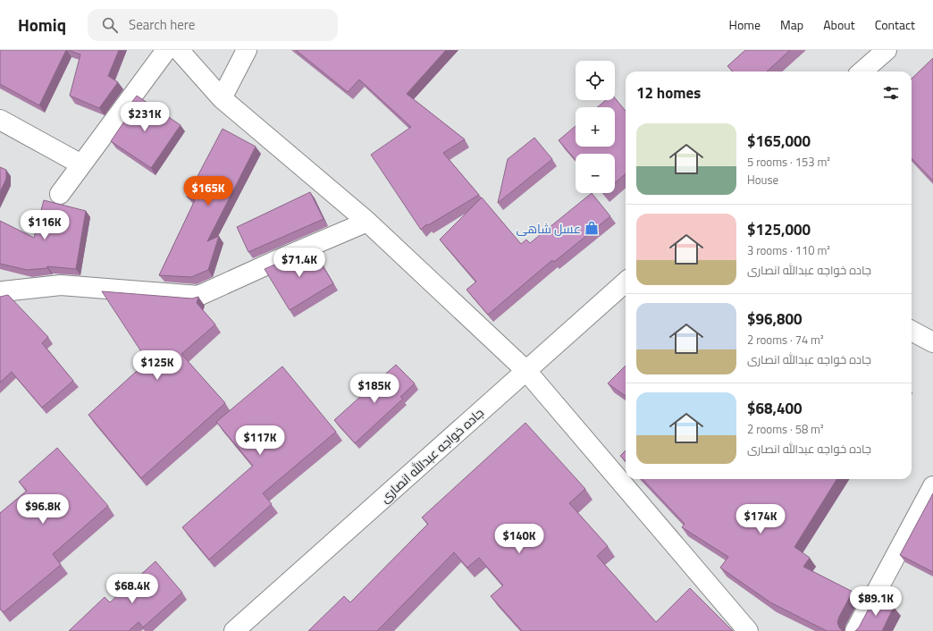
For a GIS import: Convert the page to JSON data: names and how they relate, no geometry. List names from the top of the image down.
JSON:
{
  "streets": {
    "street": ["جاده خواجه عبدالله انصاری"]
  },
  "places": {
    "shop": ["عسل شاهی"]
  },
  "page": {
    "header": "Homiq",
    "search": "Search here",
    "nav": [
      "Home",
      "Map",
      "About",
      "Contact"
    ],
    "map_buttons": ["+", "−"],
    "heading": "12 homes",
    "price": [
      "$231K",
      "$165K",
      "$116K",
      "$71.4K",
      "$125K",
      "$185K",
      "$117K",
      "$96.8K",
      "$174K",
      "$140K",
      "$68.4K",
      "$89.1K"
    ],
    "list": [
      {
        "name": "$165,000",
        "note": "5 rooms · 153 m² · House"
      },
      {
        "name": "$125,000",
        "note": "3 rooms · 110 m² · جاده خواجه عبدالله انصاری"
      },
      {
        "name": "$96,800",
        "note": "2 rooms · 74 m² · جاده خواجه عبدالله انصاری"
      },
      {
        "name": "$68,400",
        "note": "2 rooms · 58 m² · جاده خواجه عبدالله انصاری"
      }
    ]
  }
}
